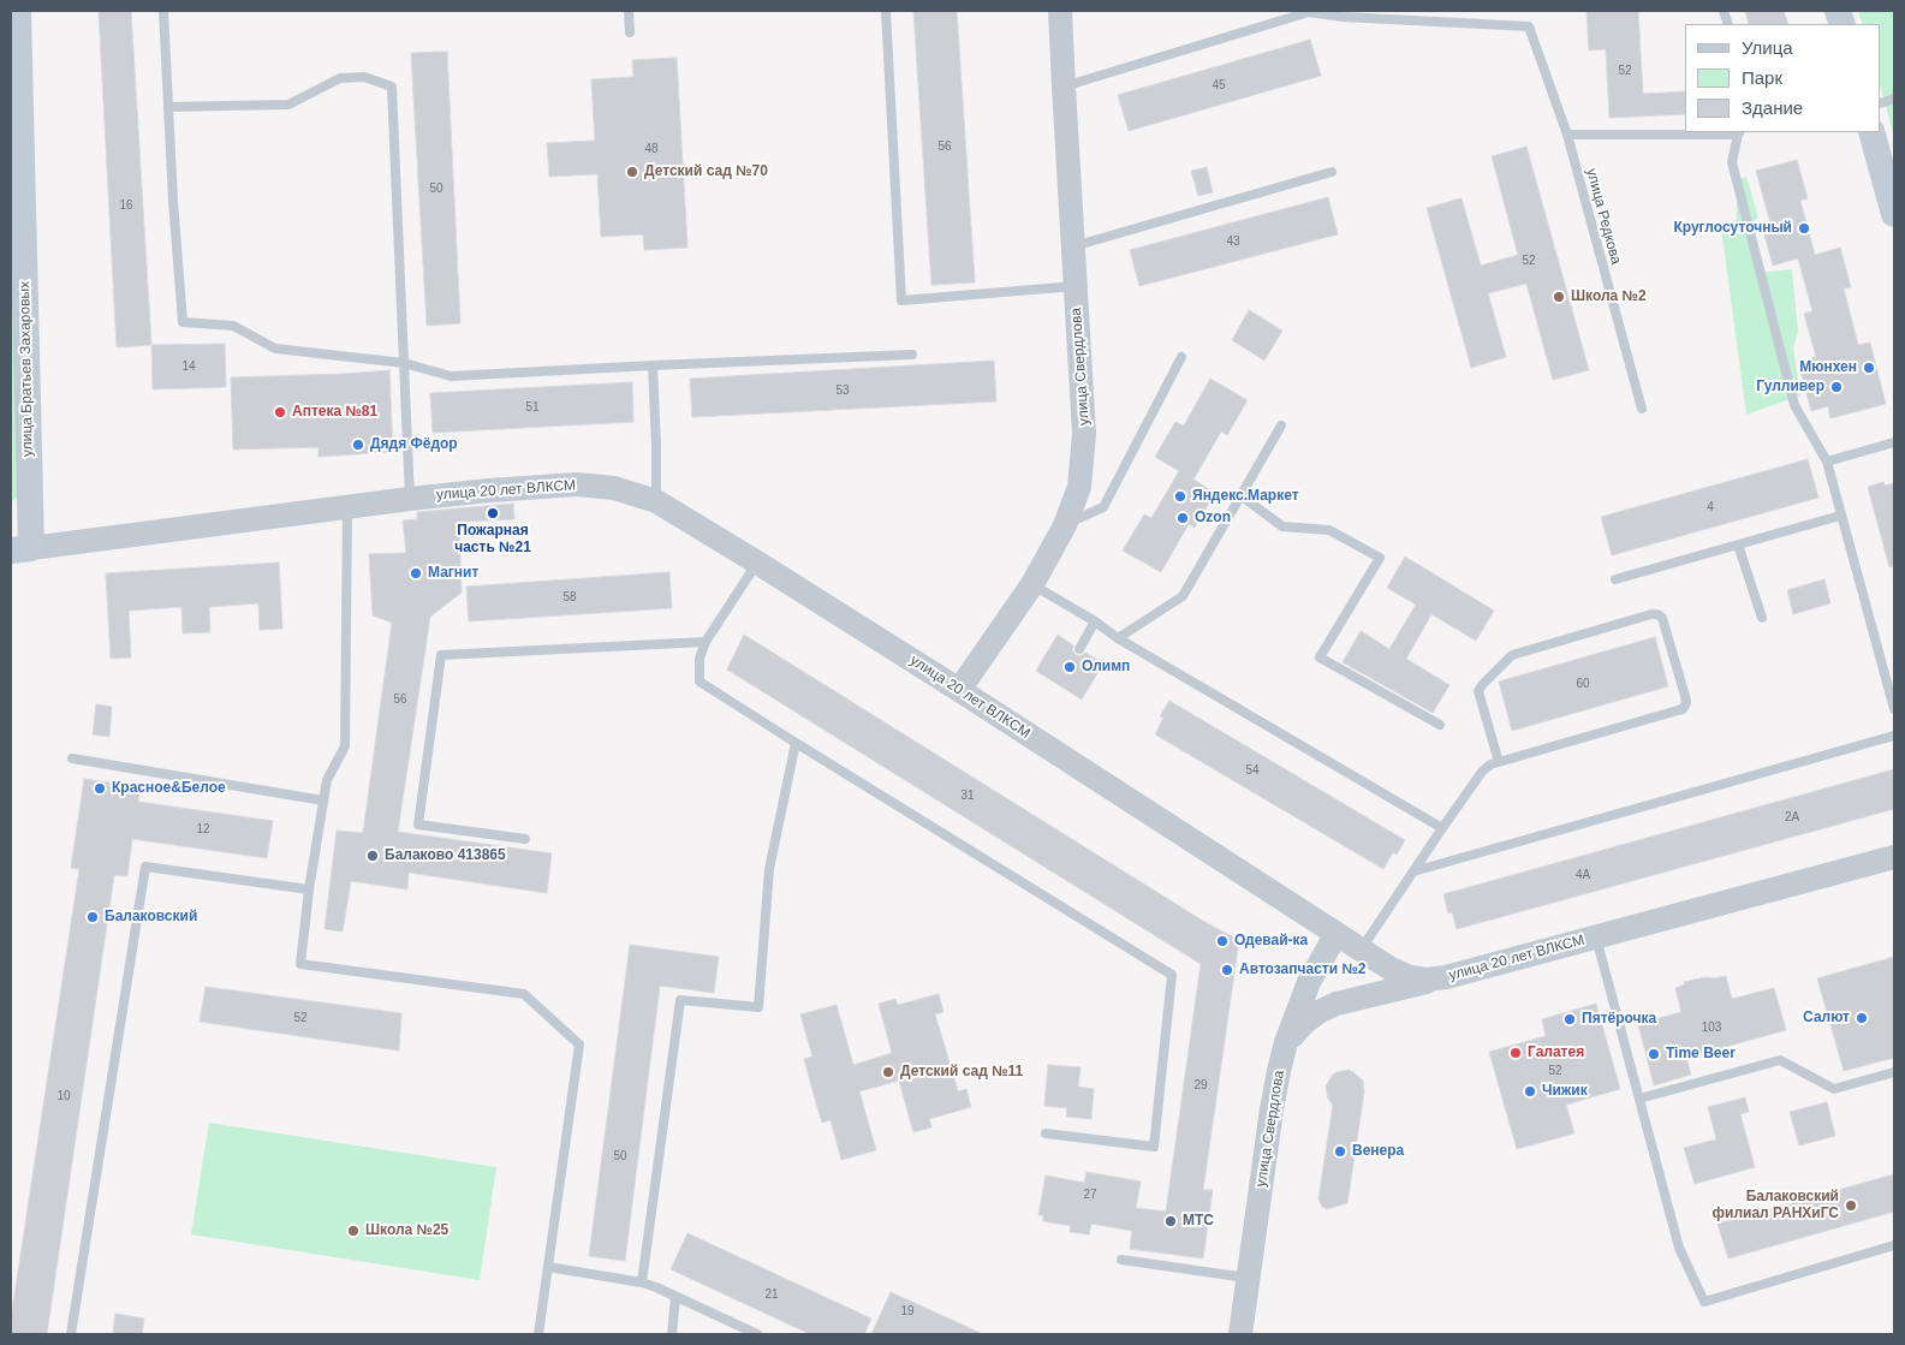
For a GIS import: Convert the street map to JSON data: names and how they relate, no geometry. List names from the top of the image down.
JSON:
{
  "streets": {
    "main road": ["улица Братьев Захаровых"],
    "street": ["улица Свердлова", "улица 20 лет ВЛКСМ"],
    "lane": ["улица Редкова"]
  },
  "crossings": [
    ["улица Редкова", "улица Свердлова"],
    ["улица Свердлова", "улица 20 лет ВЛКСМ"],
    ["улица Братьев Захаровых", "улица 20 лет ВЛКСМ"]
  ],
  "places": [
    "Детский сад №70",
    "Круглосуточный",
    "Школа №2",
    "Мюнхен",
    "Гулливер",
    "Аптека №81",
    "Дядя Фёдор",
    "Яндекс.Маркет",
    "Пожарная часть №21",
    "Ozon",
    "Магнит",
    "Олимп",
    "Красное&Белое",
    "Балаково 413865",
    "Балаковский",
    "Одевай-ка",
    "Автозапчасти №2",
    "Салют",
    "Пятёрочка",
    "Галатея",
    "Time Beer",
    "Детский сад №11",
    "Чижик",
    "Венера",
    "Балаковский филиал РАНХиГС",
    "МТС",
    "Школа №25"
  ],
  "house_numbers": [
    "52",
    "45",
    "56",
    "48",
    "50",
    "16",
    "43",
    "52",
    "14",
    "53",
    "51",
    "4",
    "58",
    "60",
    "56",
    "54",
    "31",
    "2А",
    "12",
    "4А",
    "52",
    "103",
    "52",
    "29",
    "10",
    "50",
    "27",
    "21",
    "19"
  ],
  "legend": ["Улица", "Парк", "Здание"]
}
